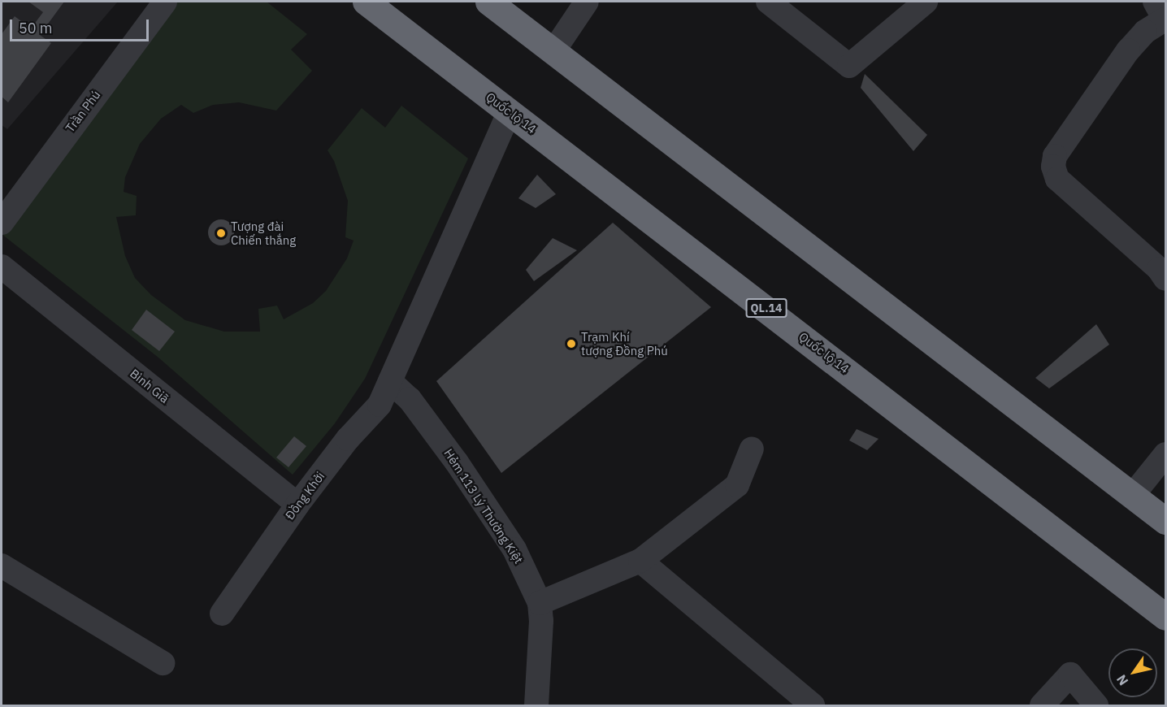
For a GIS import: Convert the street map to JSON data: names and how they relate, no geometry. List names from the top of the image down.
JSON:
{
  "streets": {
    "highway": ["Quốc lộ 14", "QL.14"],
    "street": [
      "Trần Phú",
      "Bình Giã",
      "Đồng Khởi",
      "Hẻm 113 Lý Thường Kiệt"
    ]
  },
  "crossings": [
    ["Quốc lộ 14", "Đồng Khởi"],
    ["Bình Giã", "Đồng Khởi"],
    ["Đồng Khởi", "Hẻm 113 Lý Thường Kiệt"]
  ],
  "places": ["Tượng đài Chiến thắng", "Trạm Khí tượng Đồng Phú"],
  "scale_bar": "50 m",
  "north": "bottom left"
}
